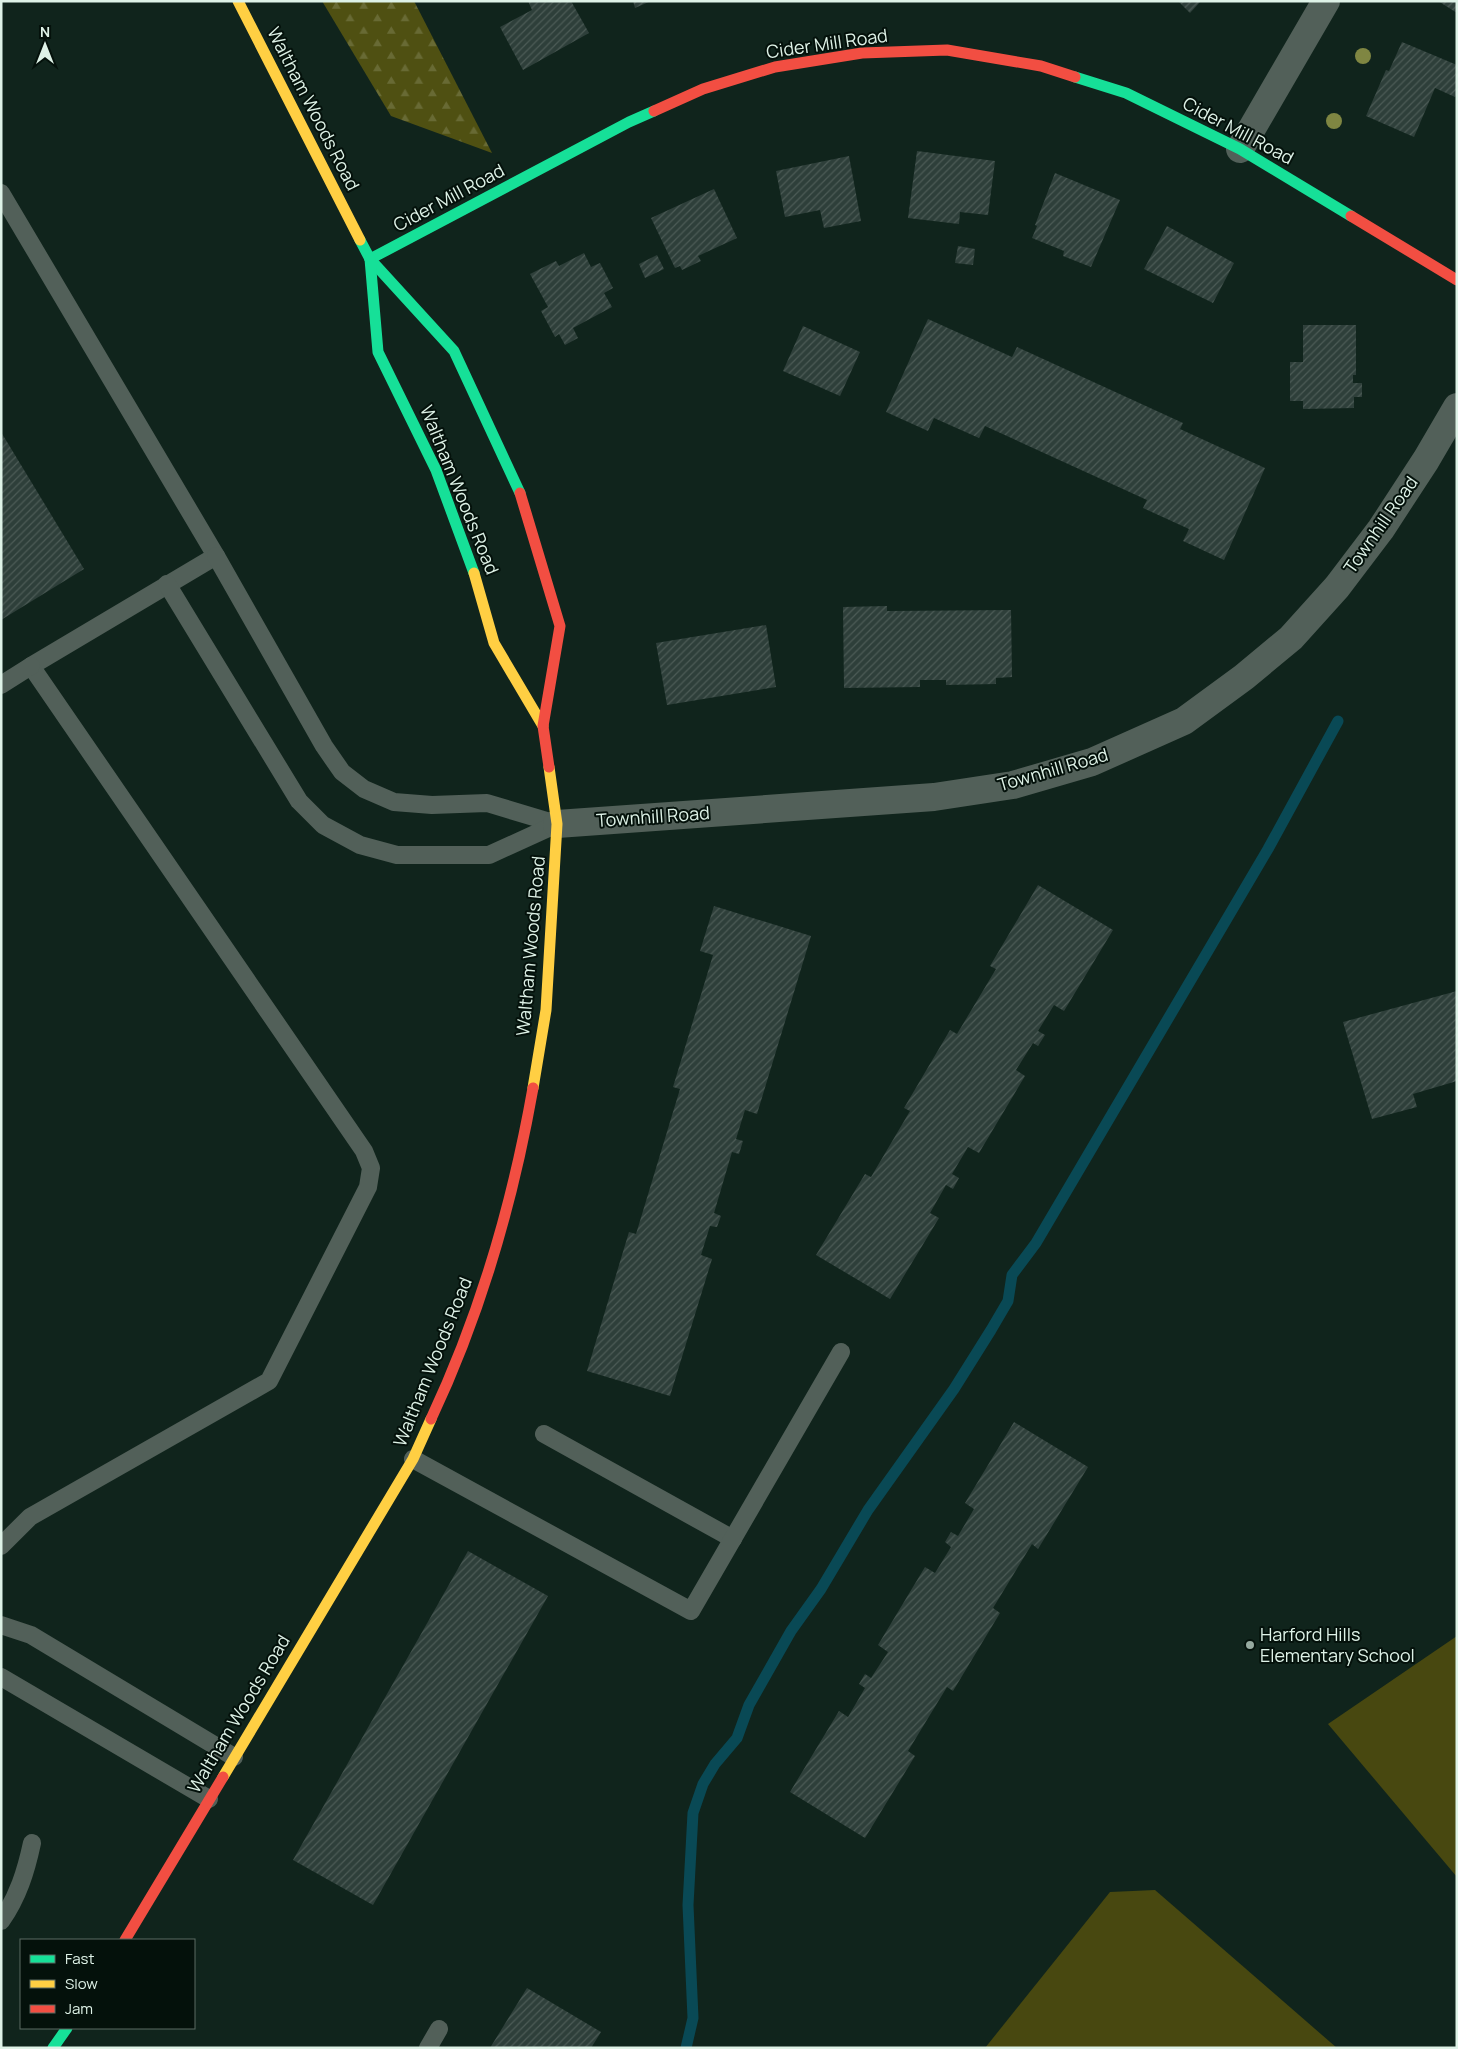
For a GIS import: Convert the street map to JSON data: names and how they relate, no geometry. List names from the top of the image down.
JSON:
{
  "streets": {
    "street": ["Cider Mill Road", "Waltham Woods Road", "Townhill Road"]
  },
  "crossings": [
    ["Cider Mill Road", "Waltham Woods Road"],
    ["Waltham Woods Road", "Townhill Road"]
  ],
  "places": ["Harford Hills Elementary School"],
  "legend": ["Fast", "Slow", "Jam"],
  "north": "top"
}
